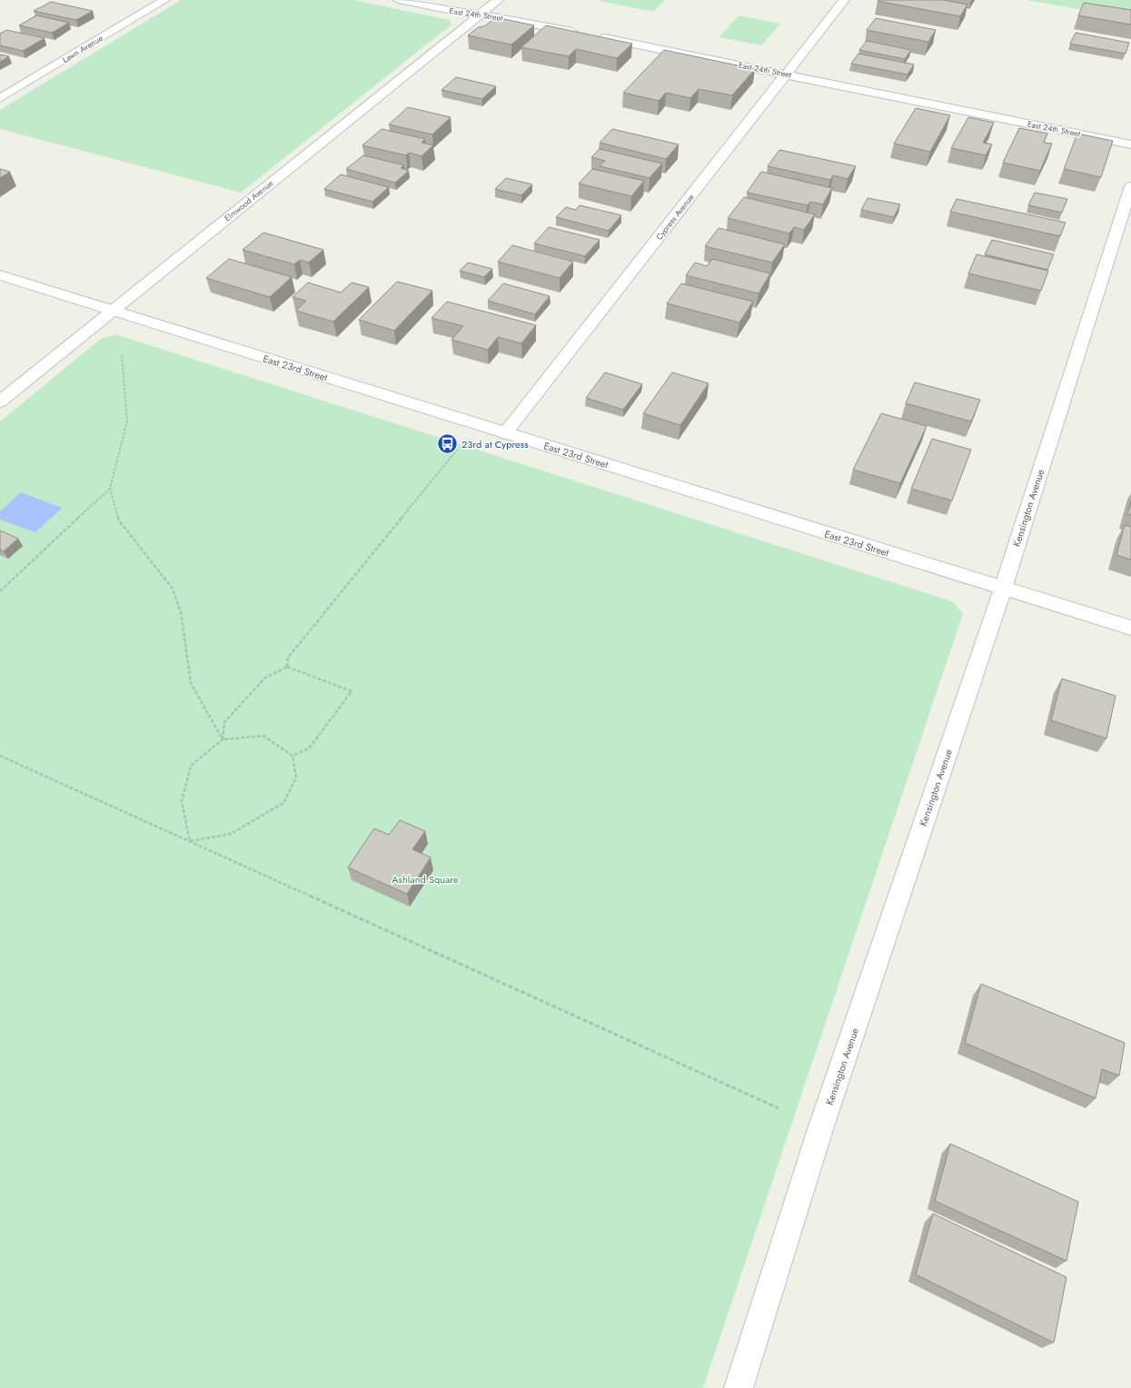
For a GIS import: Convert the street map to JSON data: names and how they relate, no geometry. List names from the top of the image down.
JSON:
{
  "streets": {
    "street": [
      "East 24th Street",
      "Lawn Avenue",
      "Elmwood Avenue",
      "Cypress Avenue",
      "East 23rd Street",
      "Kensington Avenue"
    ]
  },
  "crossings": [
    ["East 24th Street", "Elmwood Avenue"],
    ["East 24th Street", "Cypress Avenue"],
    ["Elmwood Avenue", "East 23rd Street"],
    ["Cypress Avenue", "East 23rd Street"],
    ["East 23rd Street", "Kensington Avenue"]
  ],
  "parks": ["Ashland Square"],
  "places": {
    "bus stop": ["23rd at Cypress"]
  }
}
